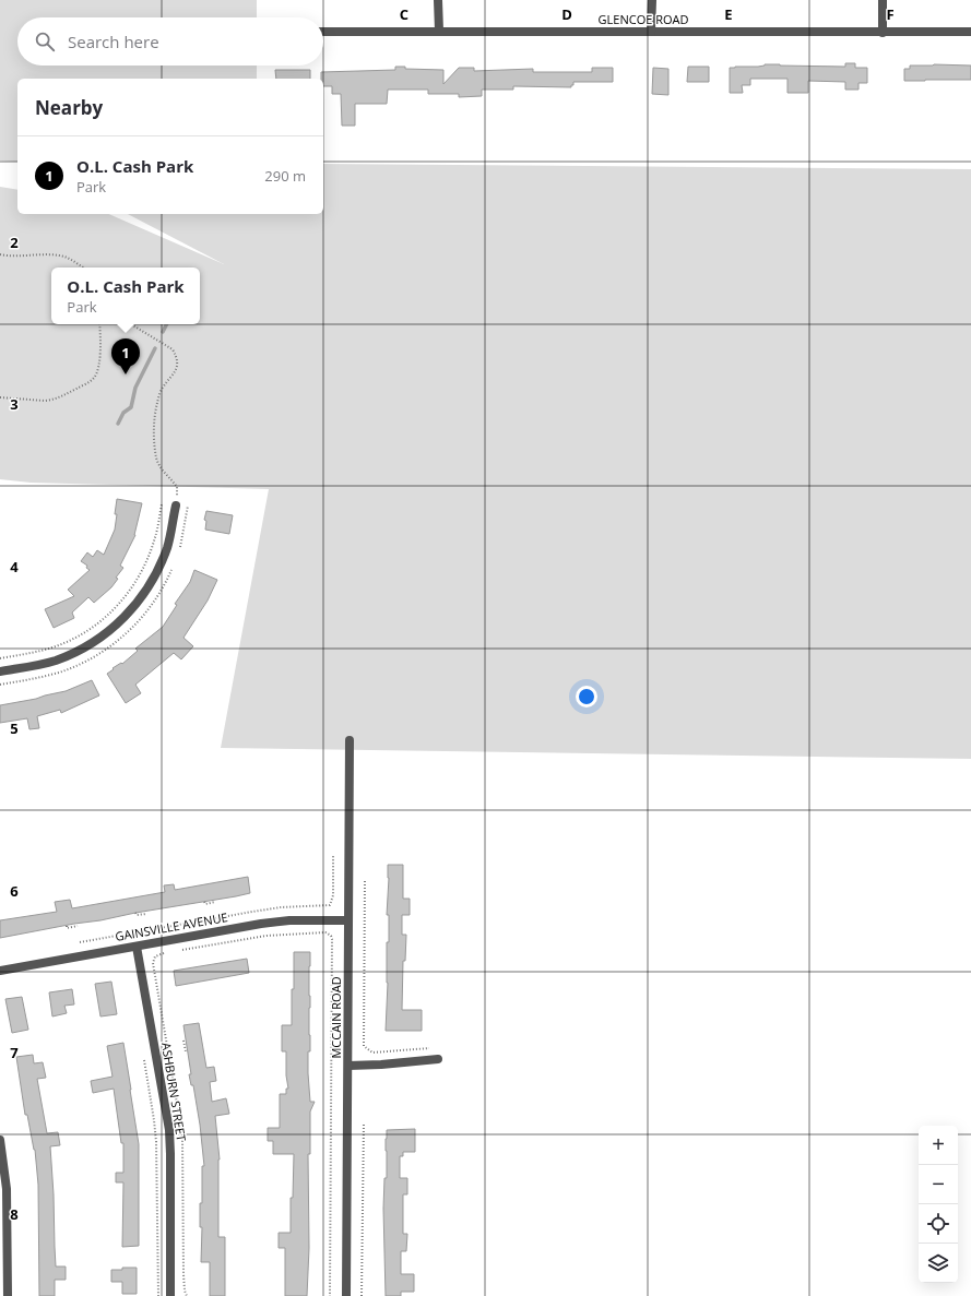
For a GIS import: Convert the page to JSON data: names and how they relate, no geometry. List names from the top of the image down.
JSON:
{
  "streets": {
    "street": [
      "GLENCOE ROAD",
      "GAINSVILLE AVENUE",
      "MCCAIN ROAD",
      "ASHBURN STREET"
    ]
  },
  "crossings": [
    ["GAINSVILLE AVENUE", "MCCAIN ROAD"],
    ["GAINSVILLE AVENUE", "ASHBURN STREET"]
  ],
  "page": {
    "search": "Search here",
    "heading": "Nearby",
    "list": [
      {
        "mark": "1",
        "name": "O.L. Cash Park",
        "note": "Park",
        "value": "290 m"
      }
    ],
    "popup": ["O.L. Cash Park", "Park"],
    "pins": "1",
    "map_buttons": ["+", "−"]
  },
  "grid": {
    "columns": [
      "C",
      "D",
      "E",
      "F"
    ],
    "rows": [
      "2",
      "3",
      "4",
      "5",
      "6",
      "7",
      "8"
    ]
  }
}
